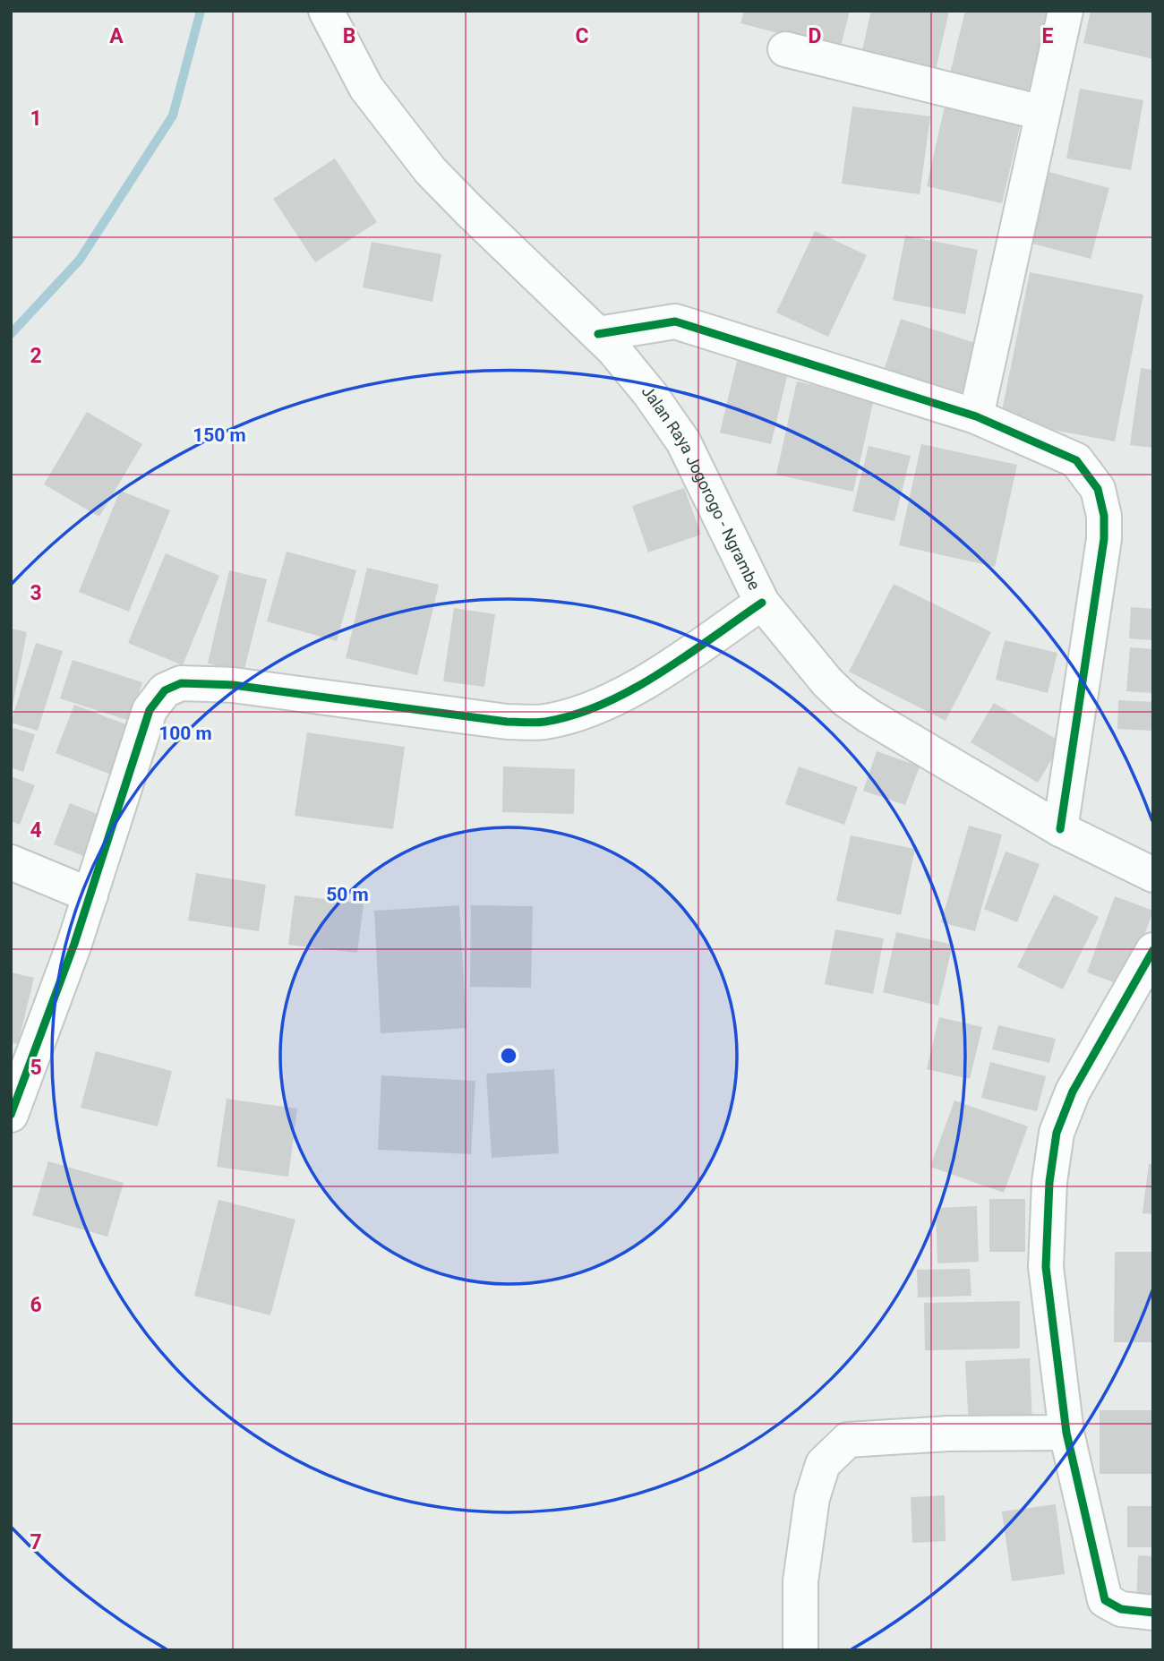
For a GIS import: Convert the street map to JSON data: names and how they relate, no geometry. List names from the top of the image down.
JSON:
{
  "streets": {
    "street": ["Jalan Raya Jogorogo - Ngrambe"]
  },
  "grid": {
    "columns": [
      "A",
      "B",
      "C",
      "D",
      "E"
    ],
    "rows": [
      "1",
      "2",
      "3",
      "4",
      "5",
      "6",
      "7"
    ]
  },
  "rings": ["150 m", "100 m", "50 m"]
}
